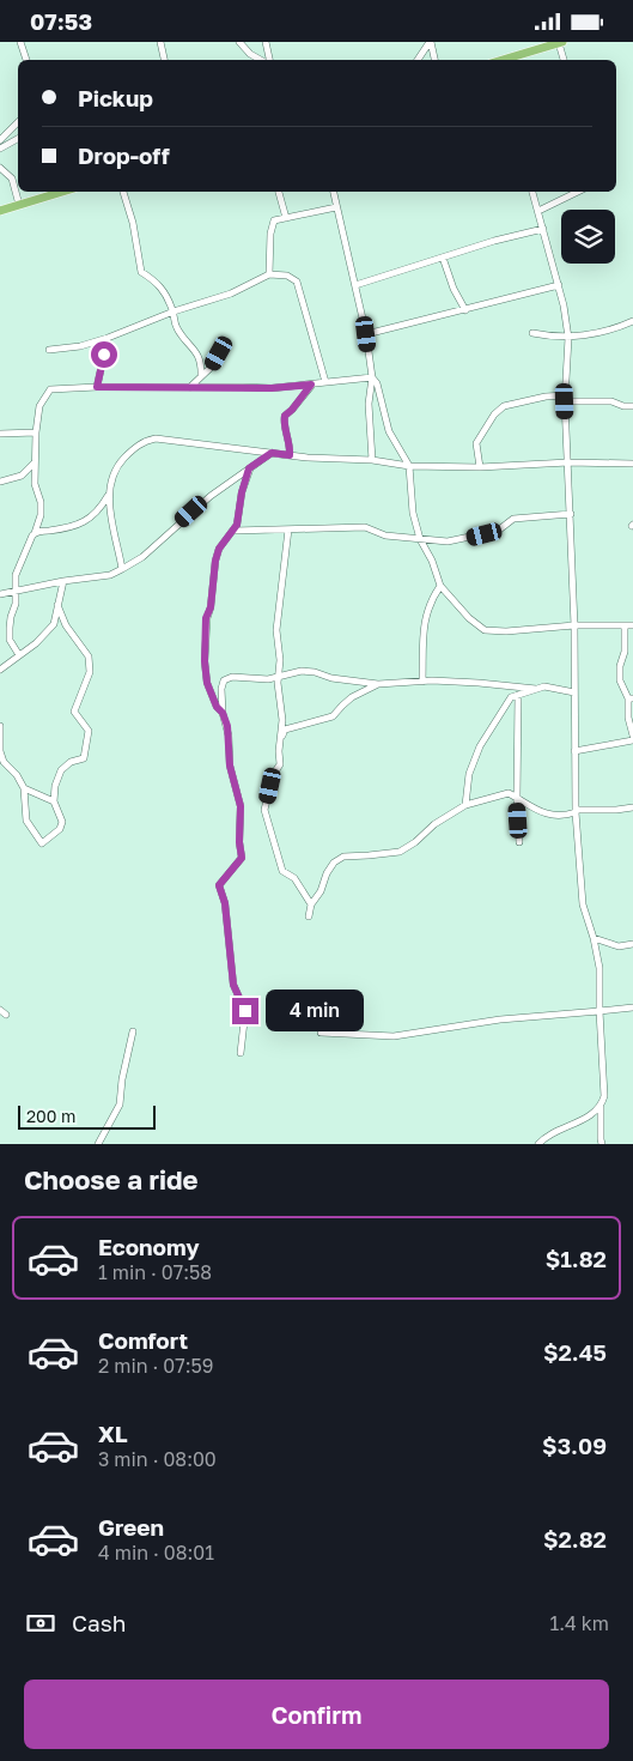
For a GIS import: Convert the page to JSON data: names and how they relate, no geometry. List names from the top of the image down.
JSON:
{
  "scale_bar": "200 m",
  "page": {
    "status": "07:53",
    "banner": ["Pickup", "Drop-off"],
    "bubble": "4 min",
    "scale": "200 m",
    "heading": "Choose a ride",
    "list": [
      {
        "name": "Economy",
        "note": "1 min · 07:58",
        "value": "$1.82"
      },
      {
        "name": "Comfort",
        "note": "2 min · 07:59",
        "value": "$2.45"
      },
      {
        "name": "XL",
        "note": "3 min · 08:00",
        "value": "$3.09"
      },
      {
        "name": "Green",
        "note": "4 min · 08:01",
        "value": "$2.82"
      }
    ],
    "pay": ["Cash", "1.4 km"],
    "buttons": "Confirm"
  }
}
